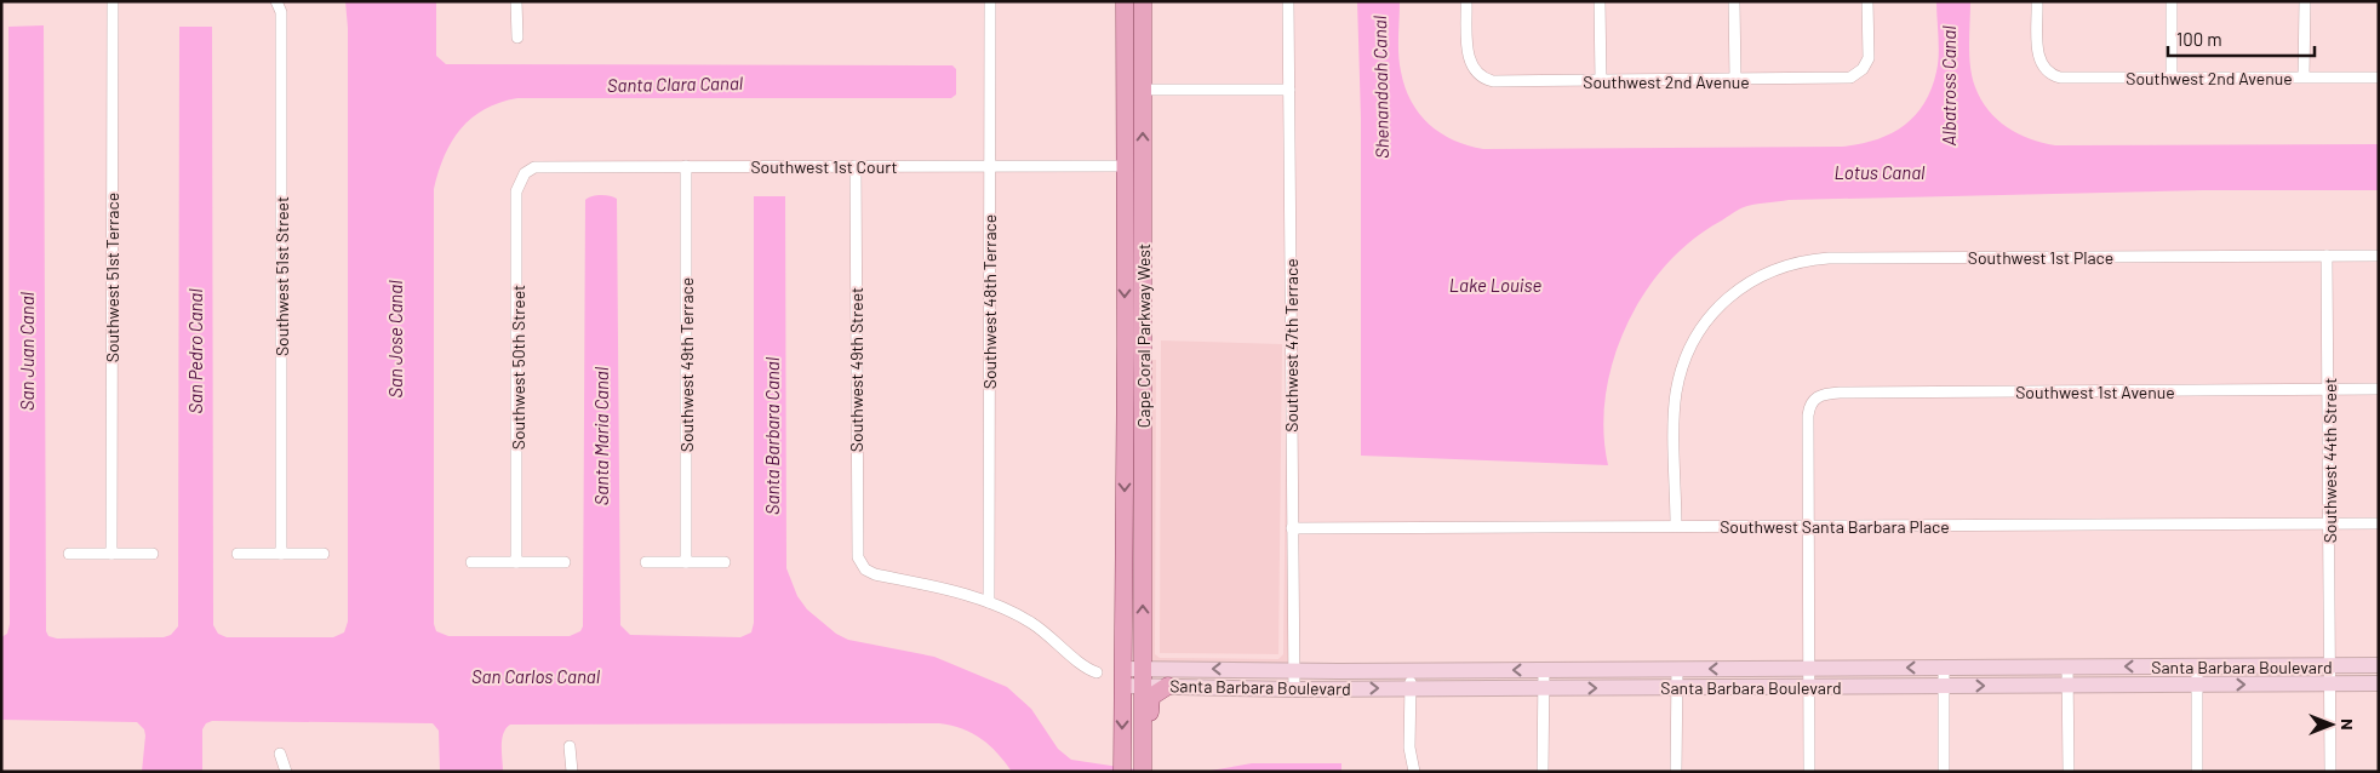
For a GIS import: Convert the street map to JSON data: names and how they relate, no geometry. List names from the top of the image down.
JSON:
{
  "streets": {
    "main road": ["Cape Coral Parkway West", "Santa Barbara Boulevard"],
    "street": [
      "Southwest 2nd Avenue",
      "Southwest 1st Court",
      "Southwest 1st Place",
      "Southwest 51st Street",
      "Southwest 51st Terrace",
      "Southwest 48th Terrace",
      "Southwest 47th Terrace",
      "Southwest 49th Terrace",
      "Southwest 50th Street",
      "Southwest 49th Street",
      "Southwest 1st Avenue",
      "Southwest 44th Street",
      "Southwest Santa Barbara Place"
    ]
  },
  "crossings": [
    ["Southwest 1st Court", "Southwest 48th Terrace"],
    ["Southwest 1st Court", "Cape Coral Parkway West"],
    ["Southwest 1st Court", "Southwest 49th Terrace"],
    ["Southwest 1st Court", "Southwest 50th Street"],
    ["Southwest 1st Court", "Southwest 49th Street"],
    ["Southwest 1st Place", "Southwest 44th Street"],
    ["Southwest 1st Place", "Southwest Santa Barbara Place"],
    ["Southwest 48th Terrace", "Southwest 49th Street"],
    ["Cape Coral Parkway West", "Santa Barbara Boulevard"],
    ["Southwest 47th Terrace", "Southwest Santa Barbara Place"],
    ["Southwest 47th Terrace", "Santa Barbara Boulevard"],
    ["Southwest 1st Avenue", "Southwest 44th Street"],
    ["Southwest 1st Avenue", "Southwest Santa Barbara Place"],
    ["Southwest 44th Street", "Southwest Santa Barbara Place"],
    ["Southwest 44th Street", "Santa Barbara Boulevard"]
  ],
  "water": [
    "Santa Clara Canal",
    "Albatross Canal",
    "Shenandoah Canal",
    "Lotus Canal",
    "Lake Louise",
    "San Jose Canal",
    "San Juan Canal",
    "San Pedro Canal",
    "Santa Maria Canal",
    "Santa Barbara Canal",
    "San Carlos Canal"
  ],
  "scale_bar": "100 m",
  "north": "right"
}
